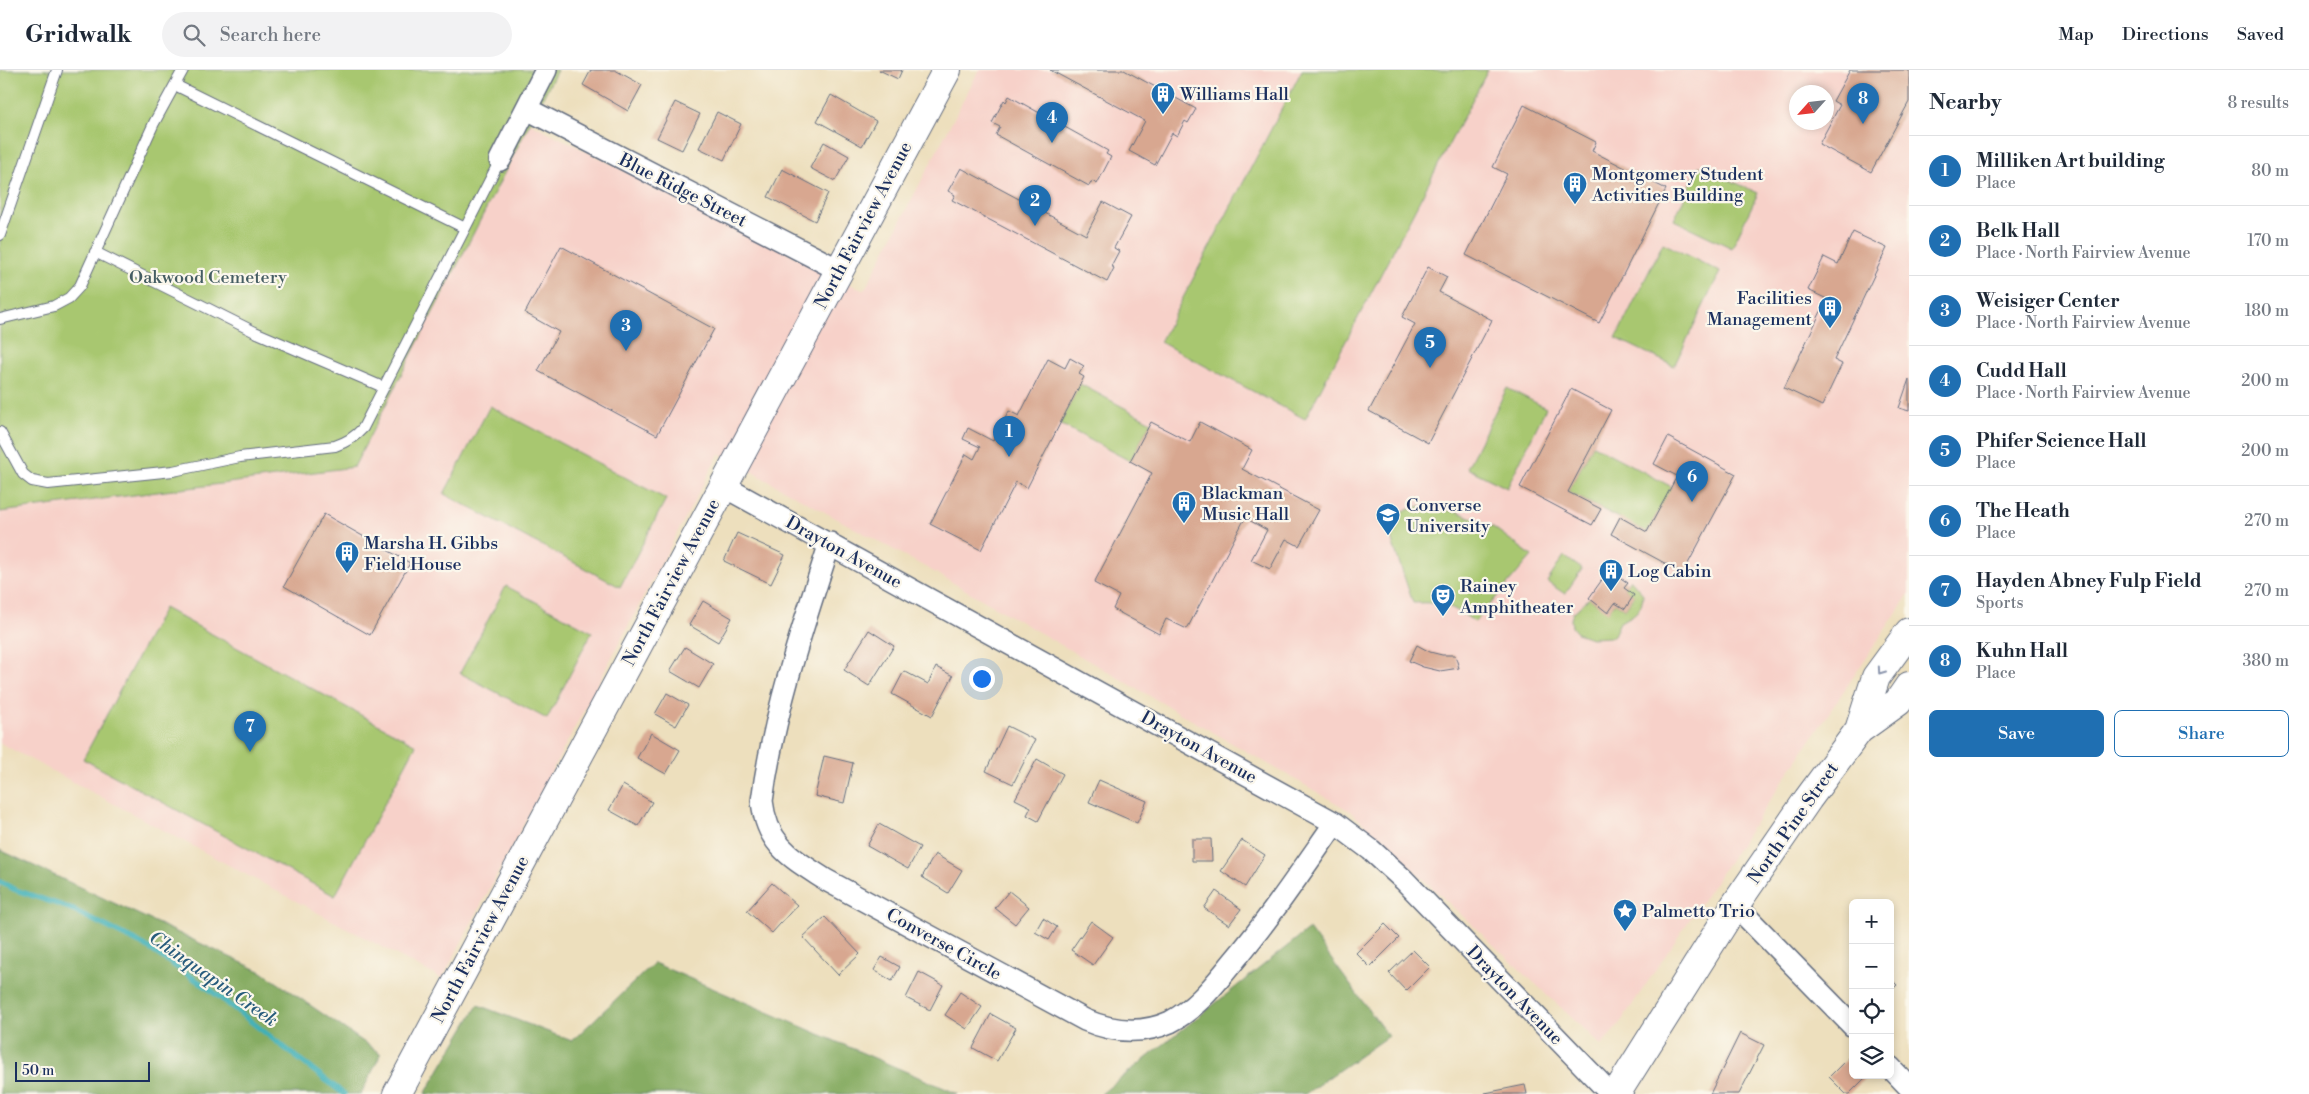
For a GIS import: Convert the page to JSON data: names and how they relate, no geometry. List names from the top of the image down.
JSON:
{
  "streets": {
    "main road": ["North Fairview Avenue", "North Pine Street"],
    "street": ["Blue Ridge Street", "Drayton Avenue", "Converse Circle"]
  },
  "crossings": [
    ["Blue Ridge Street", "North Fairview Avenue"],
    ["North Fairview Avenue", "Drayton Avenue"],
    ["Drayton Avenue", "Converse Circle"]
  ],
  "water": ["Chinquapin Creek"],
  "parks": ["Oakwood Cemetery"],
  "places": {
    "building": [
      "Williams Hall",
      "Montgomery Student Activities Building",
      "Facilities Management",
      "Blackman Music Hall",
      "Marsha H. Gibbs Field House",
      "Log Cabin"
    ],
    "school or university": ["Converse University"],
    "theatre": ["Rainey Amphitheater"],
    "place": ["Palmetto Trio"]
  },
  "scale_bar": "50 m",
  "north": "bottom left",
  "page": {
    "header": "Gridwalk",
    "search": "Search here",
    "nav": ["Map", "Directions", "Saved"],
    "heading": ["Nearby", "8 results"],
    "pins": [
      "8",
      "4",
      "2",
      "3",
      "5",
      "1",
      "6",
      "7"
    ],
    "list": [
      {
        "mark": "1",
        "name": "Milliken Art building",
        "note": "Place",
        "value": "80 m"
      },
      {
        "mark": "2",
        "name": "Belk Hall",
        "note": "Place · North Fairview Avenue",
        "value": "170 m"
      },
      {
        "mark": "3",
        "name": "Weisiger Center",
        "note": "Place · North Fairview Avenue",
        "value": "180 m"
      },
      {
        "mark": "4",
        "name": "Cudd Hall",
        "note": "Place · North Fairview Avenue",
        "value": "200 m"
      },
      {
        "mark": "5",
        "name": "Phifer Science Hall",
        "note": "Place",
        "value": "200 m"
      },
      {
        "mark": "6",
        "name": "The Heath",
        "note": "Place",
        "value": "270 m"
      },
      {
        "mark": "7",
        "name": "Hayden Abney Fulp Field",
        "note": "Sports",
        "value": "270 m"
      },
      {
        "mark": "8",
        "name": "Kuhn Hall",
        "note": "Place",
        "value": "380 m"
      }
    ],
    "buttons": ["Save", "Share"],
    "map_buttons": ["+", "−"],
    "scale": "50 m"
  }
}
